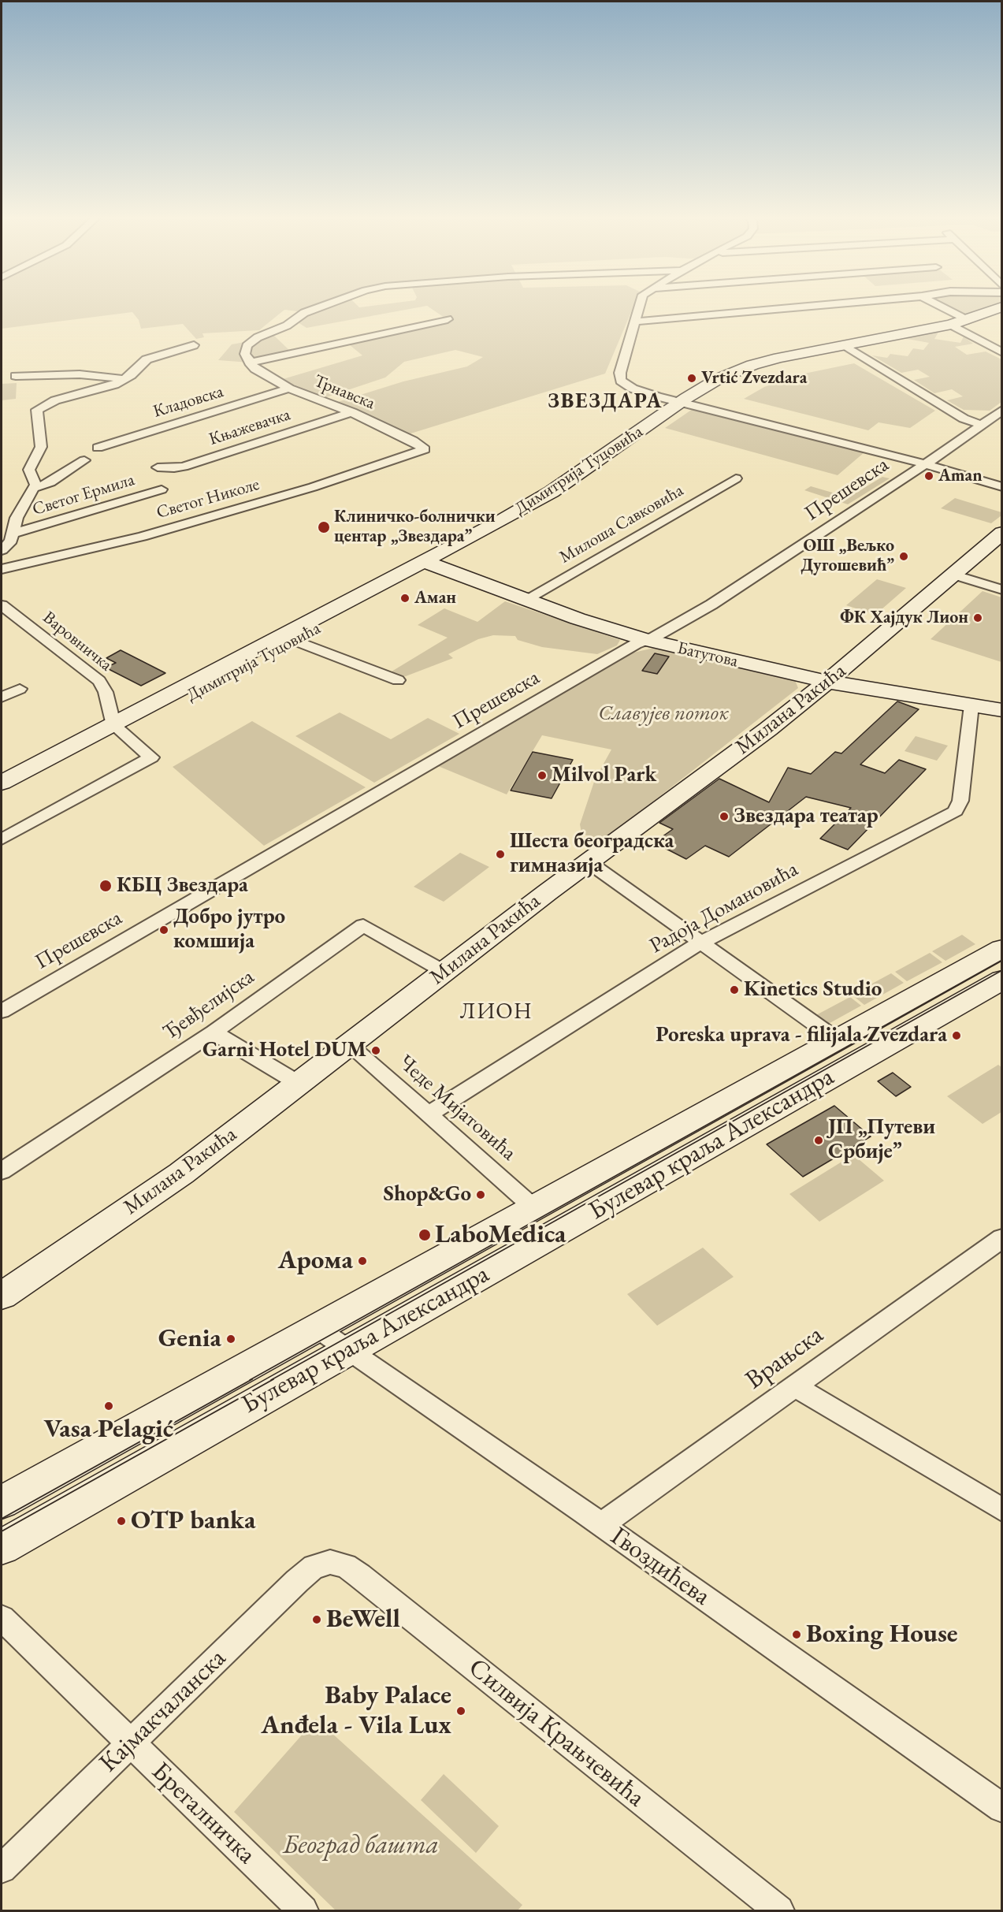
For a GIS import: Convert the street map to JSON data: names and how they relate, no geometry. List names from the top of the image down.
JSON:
{
  "streets": {
    "main road": [
      "Димитрија Туцовића",
      "Батутова",
      "Милана Ракића",
      "Булевар краља Александра"
    ],
    "street": [
      "Трнавска",
      "Кладовска",
      "Књажевачка",
      "Прешевска",
      "Светог Ермила",
      "Светог Николе",
      "Милоша Савковића",
      "Варовничка",
      "Радоја Домановића",
      "Ђевђелијска",
      "Чеде Мијатовића",
      "Врањска",
      "Гвоздићева",
      "Кајмакчаланска",
      "Силвија Крањчевића",
      "Брегалничка"
    ]
  },
  "crossings": [
    ["Трнавска", "Кладовска"],
    ["Трнавска", "Књажевачка"],
    ["Трнавска", "Светог Николе"],
    ["Димитрија Туцовића", "Варовничка"],
    ["Димитрија Туцовића", "Батутова"],
    ["Прешевска", "Батутова"],
    ["Милоша Савковића", "Батутова"],
    ["Батутова", "Милана Ракића"],
    ["Батутова", "Радоја Домановића"],
    ["Милана Ракића", "Ђевђелијска"],
    ["Милана Ракића", "Чеде Мијатовића"],
    ["Радоја Домановића", "Чеде Мијатовића"],
    ["Чеде Мијатовића", "Булевар краља Александра"],
    ["Булевар краља Александра", "Гвоздићева"],
    ["Врањска", "Гвоздићева"],
    ["Кајмакчаланска", "Силвија Крањчевића"],
    ["Кајмакчаланска", "Брегалничка"]
  ],
  "districts": ["ЗВЕЗДАРА", "ЛИОН"],
  "parks": ["Славујев поток", "Београд башта"],
  "places": [
    "Vrtić Zvezdara",
    "Aman",
    "Клиничко-болнички центар „Звездара”",
    "ОШ „Вељко Дугошевић”",
    "Аман",
    "ФК Хајдук Лион",
    "Milvol Park",
    "Звездара театар",
    "Шеста београдска гимназија",
    "КБЦ Звездара",
    "Добро јутро комшија",
    "Kinetics Studio",
    "Poreska uprava - filijala Zvezdara",
    "Garni Hotel DUM",
    "ЈП „Путеви Србије”",
    "Shop&Go",
    "LaboMedica",
    "Арома",
    "Genia",
    "Vasa Pelagić",
    "OTP banka",
    "BeWell",
    "Boxing House",
    "Baby Palace Anđela - Vila Lux"
  ]
}
